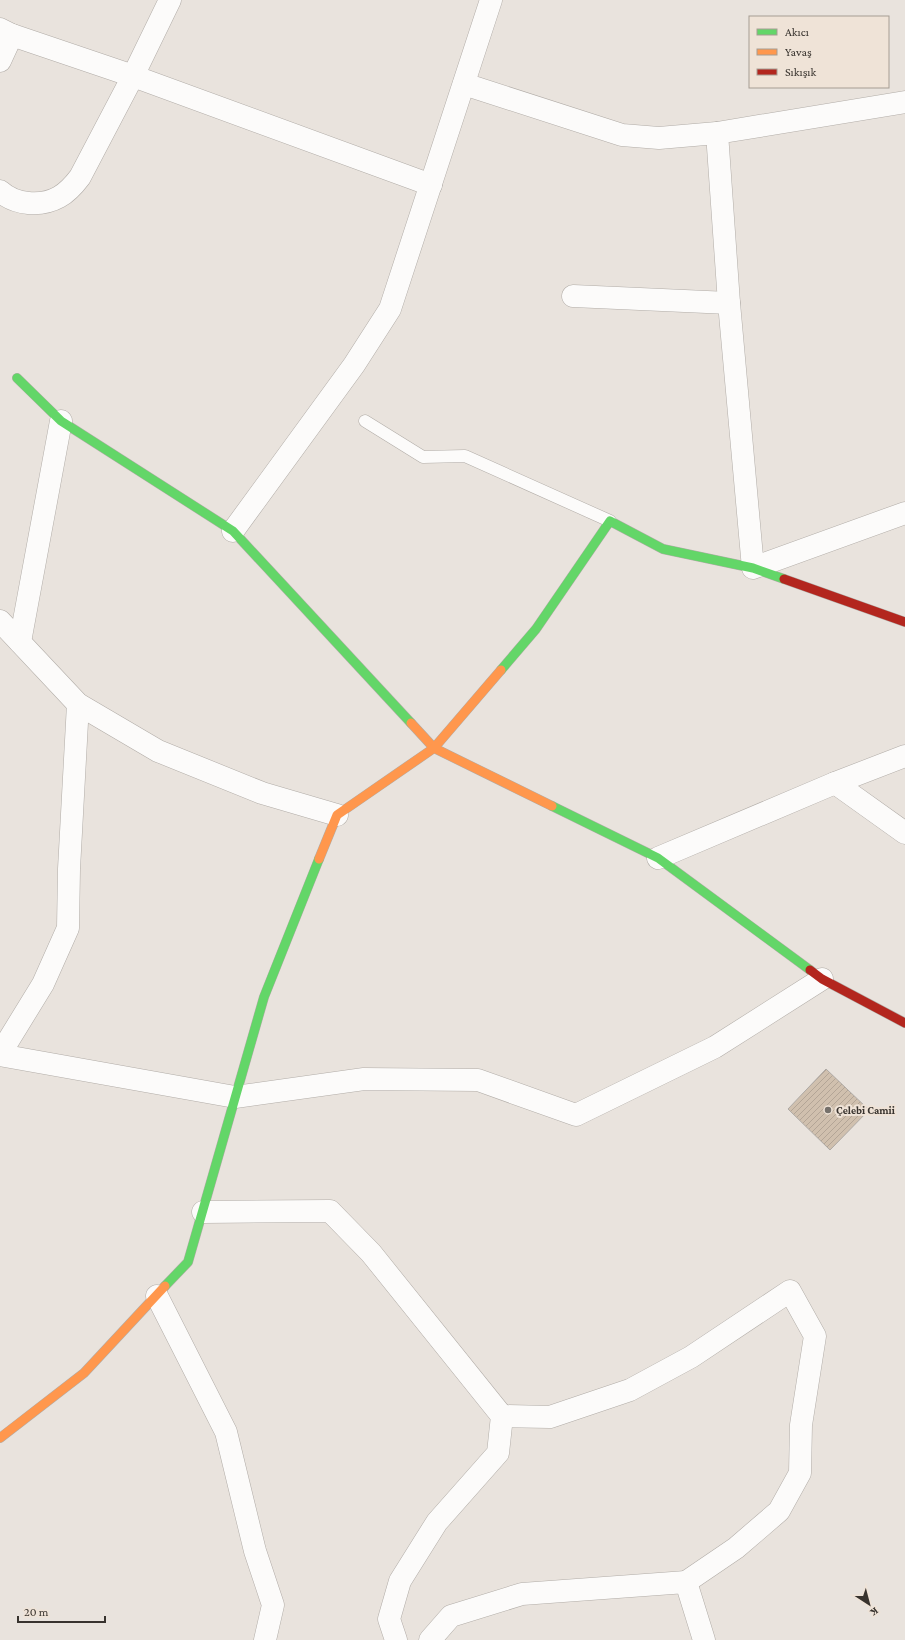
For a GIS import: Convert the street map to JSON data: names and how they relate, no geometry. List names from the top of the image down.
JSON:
{
  "places": ["Çelebi Camii"],
  "legend": ["Akıcı", "Yavaş", "Sıkışık"],
  "scale_bar": "20 m",
  "north": "bottom right"
}
